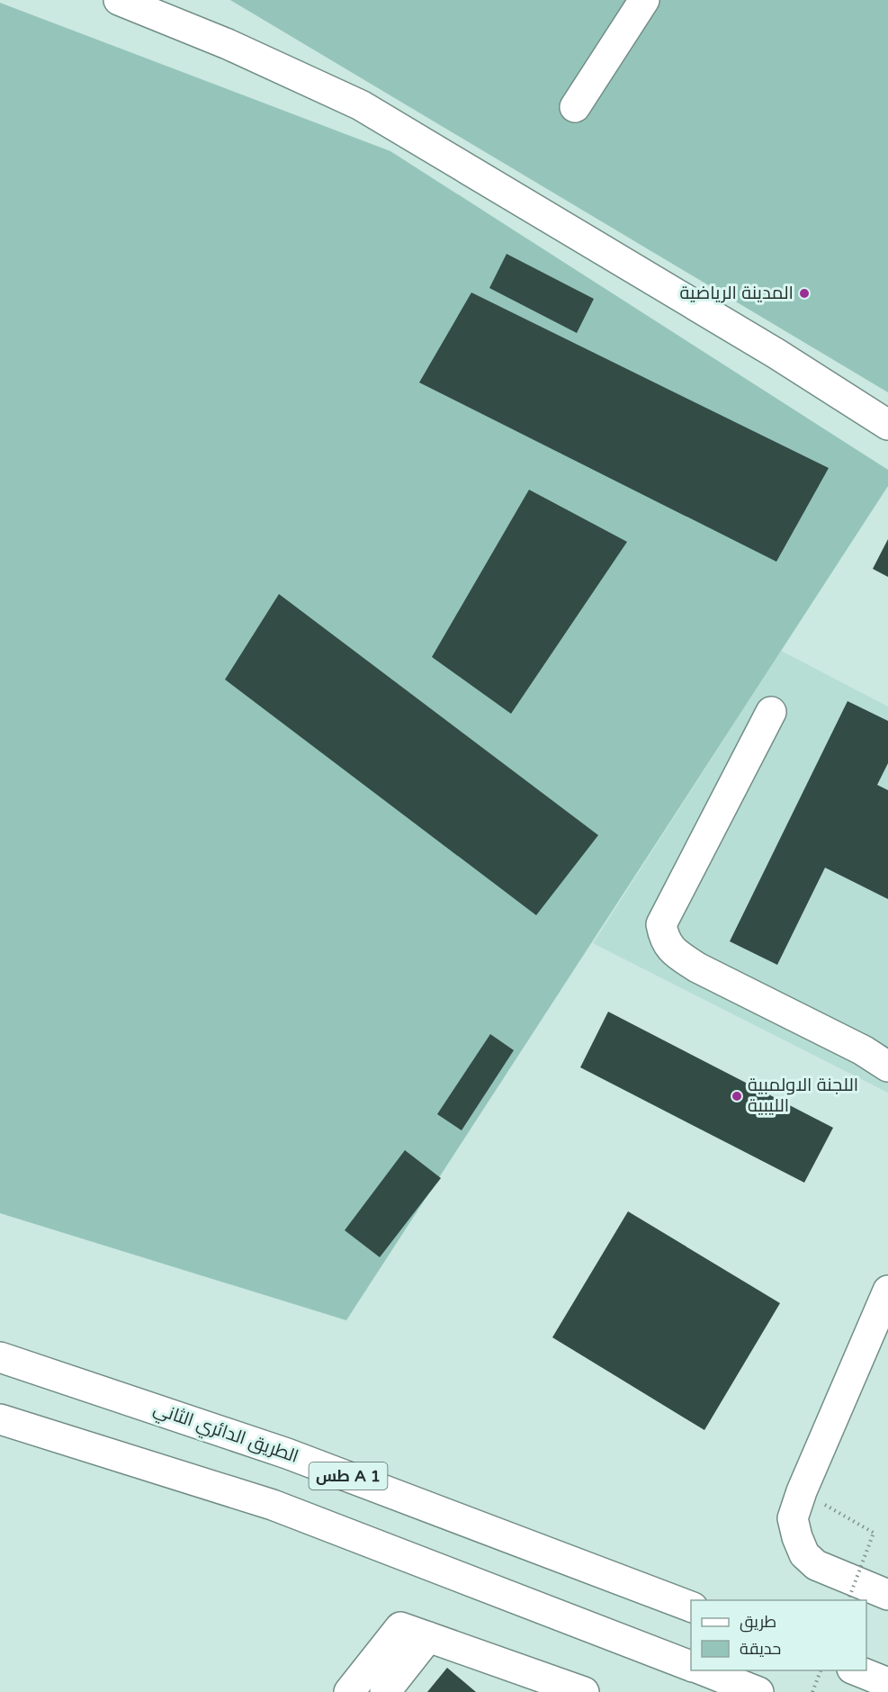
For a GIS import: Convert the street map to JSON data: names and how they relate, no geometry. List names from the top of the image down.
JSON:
{
  "streets": {
    "main road": ["الطريق الدائري الثاني", "طس A 1"]
  },
  "places": ["المدينة الرياضية", "اللجنة الاولمبية الليبية"],
  "legend": ["طريق", "حديقة"]
}
